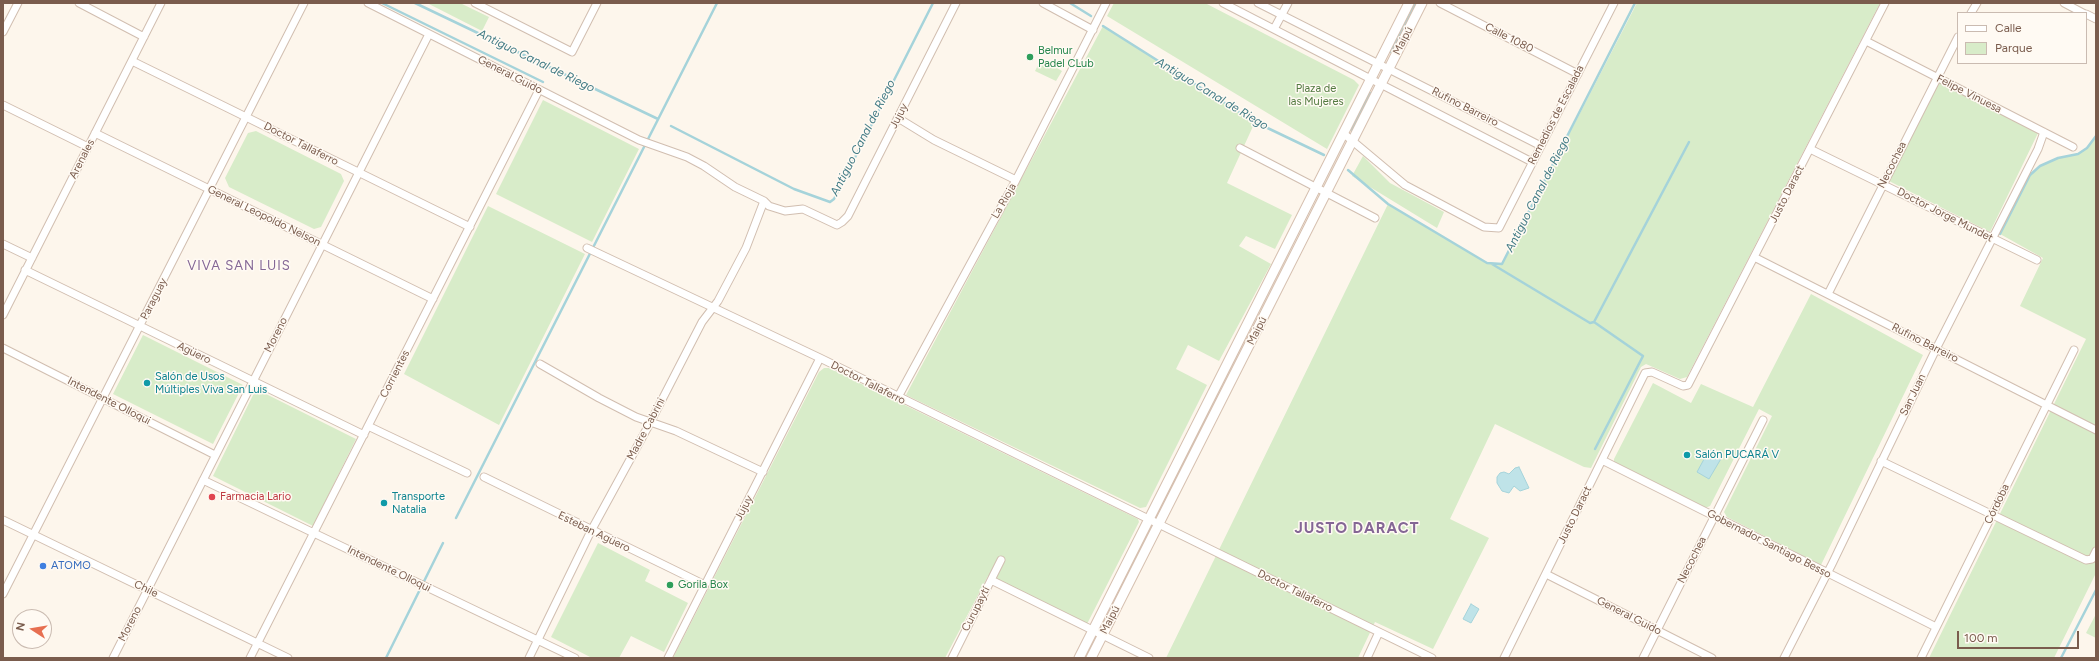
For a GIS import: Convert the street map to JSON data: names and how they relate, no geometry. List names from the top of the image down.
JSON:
{
  "streets": {
    "street": [
      "Calle 1080",
      "Maipú",
      "General Guido",
      "Felipe Vinuesa",
      "Rufino Barreiro",
      "Remedios de Escalada",
      "Jujuy",
      "Doctor Tallaferro",
      "Arenales",
      "Necochea",
      "Justo Daract",
      "La Rioja",
      "Doctor Jorge Mundet",
      "General Leopoldo Nelson",
      "Paraguay",
      "Moreno",
      "Agüero",
      "Corrientes",
      "San Juan",
      "Intendente Olloqui",
      "Madre Cabrini",
      "Córdoba",
      "Esteban Agüero",
      "Gobernador Santiago Besso",
      "Chile",
      "Curupaytí"
    ]
  },
  "crossings": [
    ["Calle 1080", "Remedios de Escalada"],
    ["Maipú", "Rufino Barreiro"],
    ["Maipú", "Remedios de Escalada"],
    ["Maipú", "Doctor Tallaferro"],
    ["General Guido", "Jujuy"],
    ["General Guido", "Necochea"],
    ["General Guido", "Justo Daract"],
    ["General Guido", "Moreno"],
    ["General Guido", "Corrientes"],
    ["General Guido", "Madre Cabrini"],
    ["Felipe Vinuesa", "Necochea"],
    ["Felipe Vinuesa", "Justo Daract"],
    ["Felipe Vinuesa", "San Juan"],
    ["Rufino Barreiro", "Remedios de Escalada"],
    ["Rufino Barreiro", "Necochea"],
    ["Rufino Barreiro", "Justo Daract"],
    ["Rufino Barreiro", "San Juan"],
    ["Rufino Barreiro", "Córdoba"],
    ["Jujuy", "Doctor Tallaferro"],
    ["Jujuy", "Esteban Agüero"],
    ["Doctor Tallaferro", "Arenales"],
    ["Doctor Tallaferro", "La Rioja"],
    ["Doctor Tallaferro", "Paraguay"],
    ["Doctor Tallaferro", "Moreno"],
    ["Doctor Tallaferro", "Corrientes"],
    ["Doctor Tallaferro", "Madre Cabrini"],
    ["Arenales", "General Leopoldo Nelson"],
    ["Arenales", "Agüero"],
    ["Necochea", "Doctor Jorge Mundet"],
    ["Necochea", "Gobernador Santiago Besso"],
    ["Justo Daract", "Doctor Jorge Mundet"],
    ["Justo Daract", "Gobernador Santiago Besso"],
    ["Doctor Jorge Mundet", "San Juan"],
    ["General Leopoldo Nelson", "Paraguay"],
    ["General Leopoldo Nelson", "Moreno"],
    ["General Leopoldo Nelson", "Corrientes"],
    ["Paraguay", "Agüero"],
    ["Paraguay", "Intendente Olloqui"],
    ["Paraguay", "Chile"],
    ["Moreno", "Agüero"],
    ["Moreno", "Intendente Olloqui"],
    ["Moreno", "Chile"],
    ["Agüero", "Corrientes"],
    ["Corrientes", "Intendente Olloqui"],
    ["Corrientes", "Chile"],
    ["San Juan", "Gobernador Santiago Besso"],
    ["Intendente Olloqui", "Madre Cabrini"],
    ["Madre Cabrini", "Esteban Agüero"],
    ["Córdoba", "Gobernador Santiago Besso"]
  ],
  "districts": ["VIVA SAN LUIS", "JUSTO DARACT"],
  "water": ["Antiguo Canal de Riego"],
  "parks": ["Plaza de las Mujeres"],
  "places": [
    "Belmur Padel CLub",
    "Salón de Usos Múltiples Viva San Luis",
    "Salón PUCARÁ V",
    "Farmacia Lario",
    "Transporte Natalia",
    "ATOMO",
    "Gorila Box"
  ],
  "legend": ["Calle", "Parque"],
  "scale_bar": "100 m",
  "north": "left"
}
